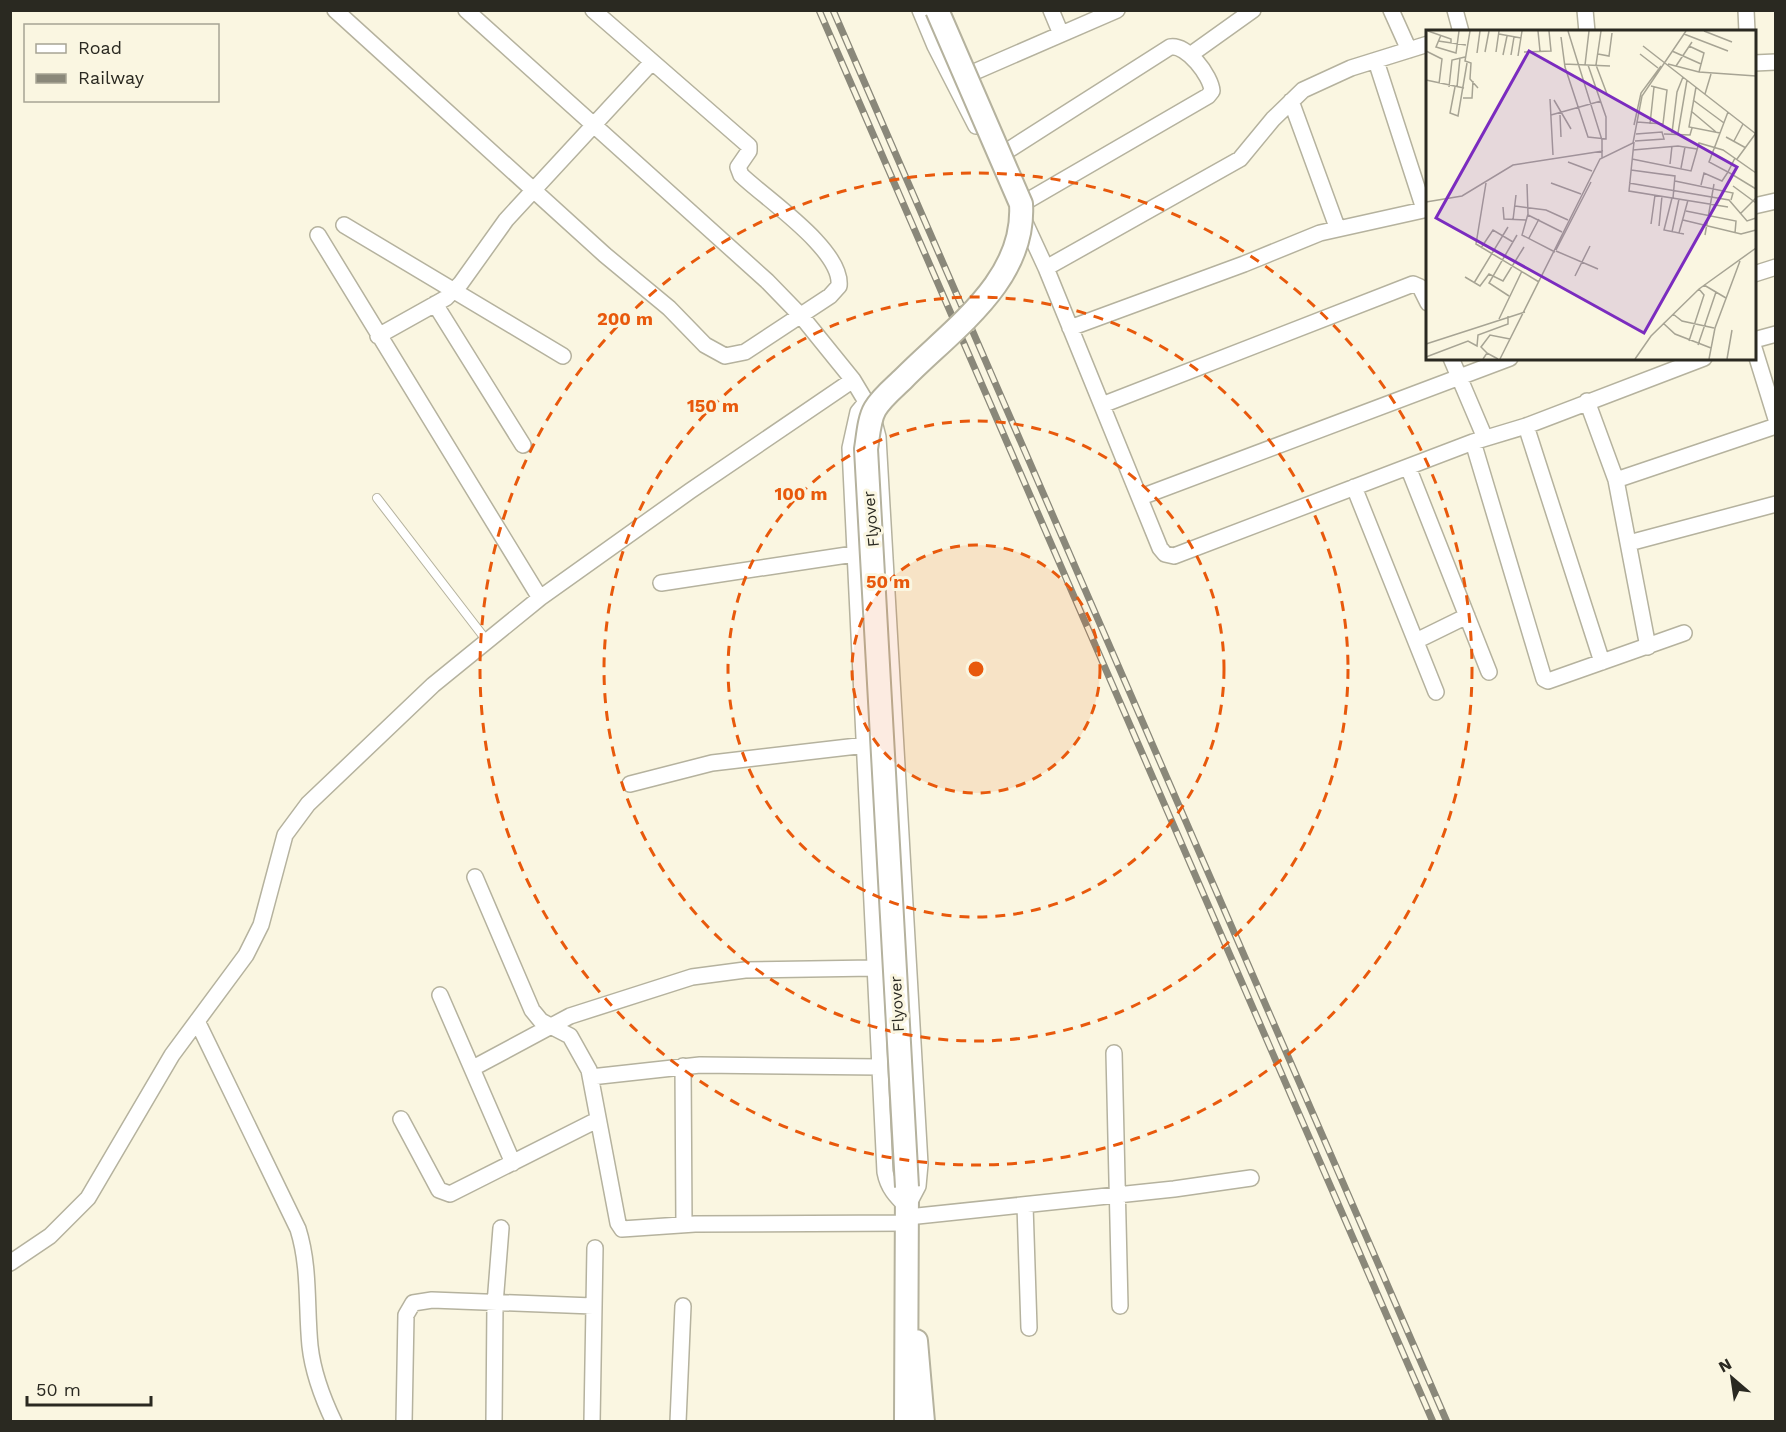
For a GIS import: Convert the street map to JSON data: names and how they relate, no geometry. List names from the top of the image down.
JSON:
{
  "streets": {
    "main road": ["Flyover"]
  },
  "legend": ["Road", "Railway"],
  "scale_bar": "50 m",
  "north": "top left",
  "rings": [
    "200 m",
    "150 m",
    "100 m",
    "50 m"
  ]
}
